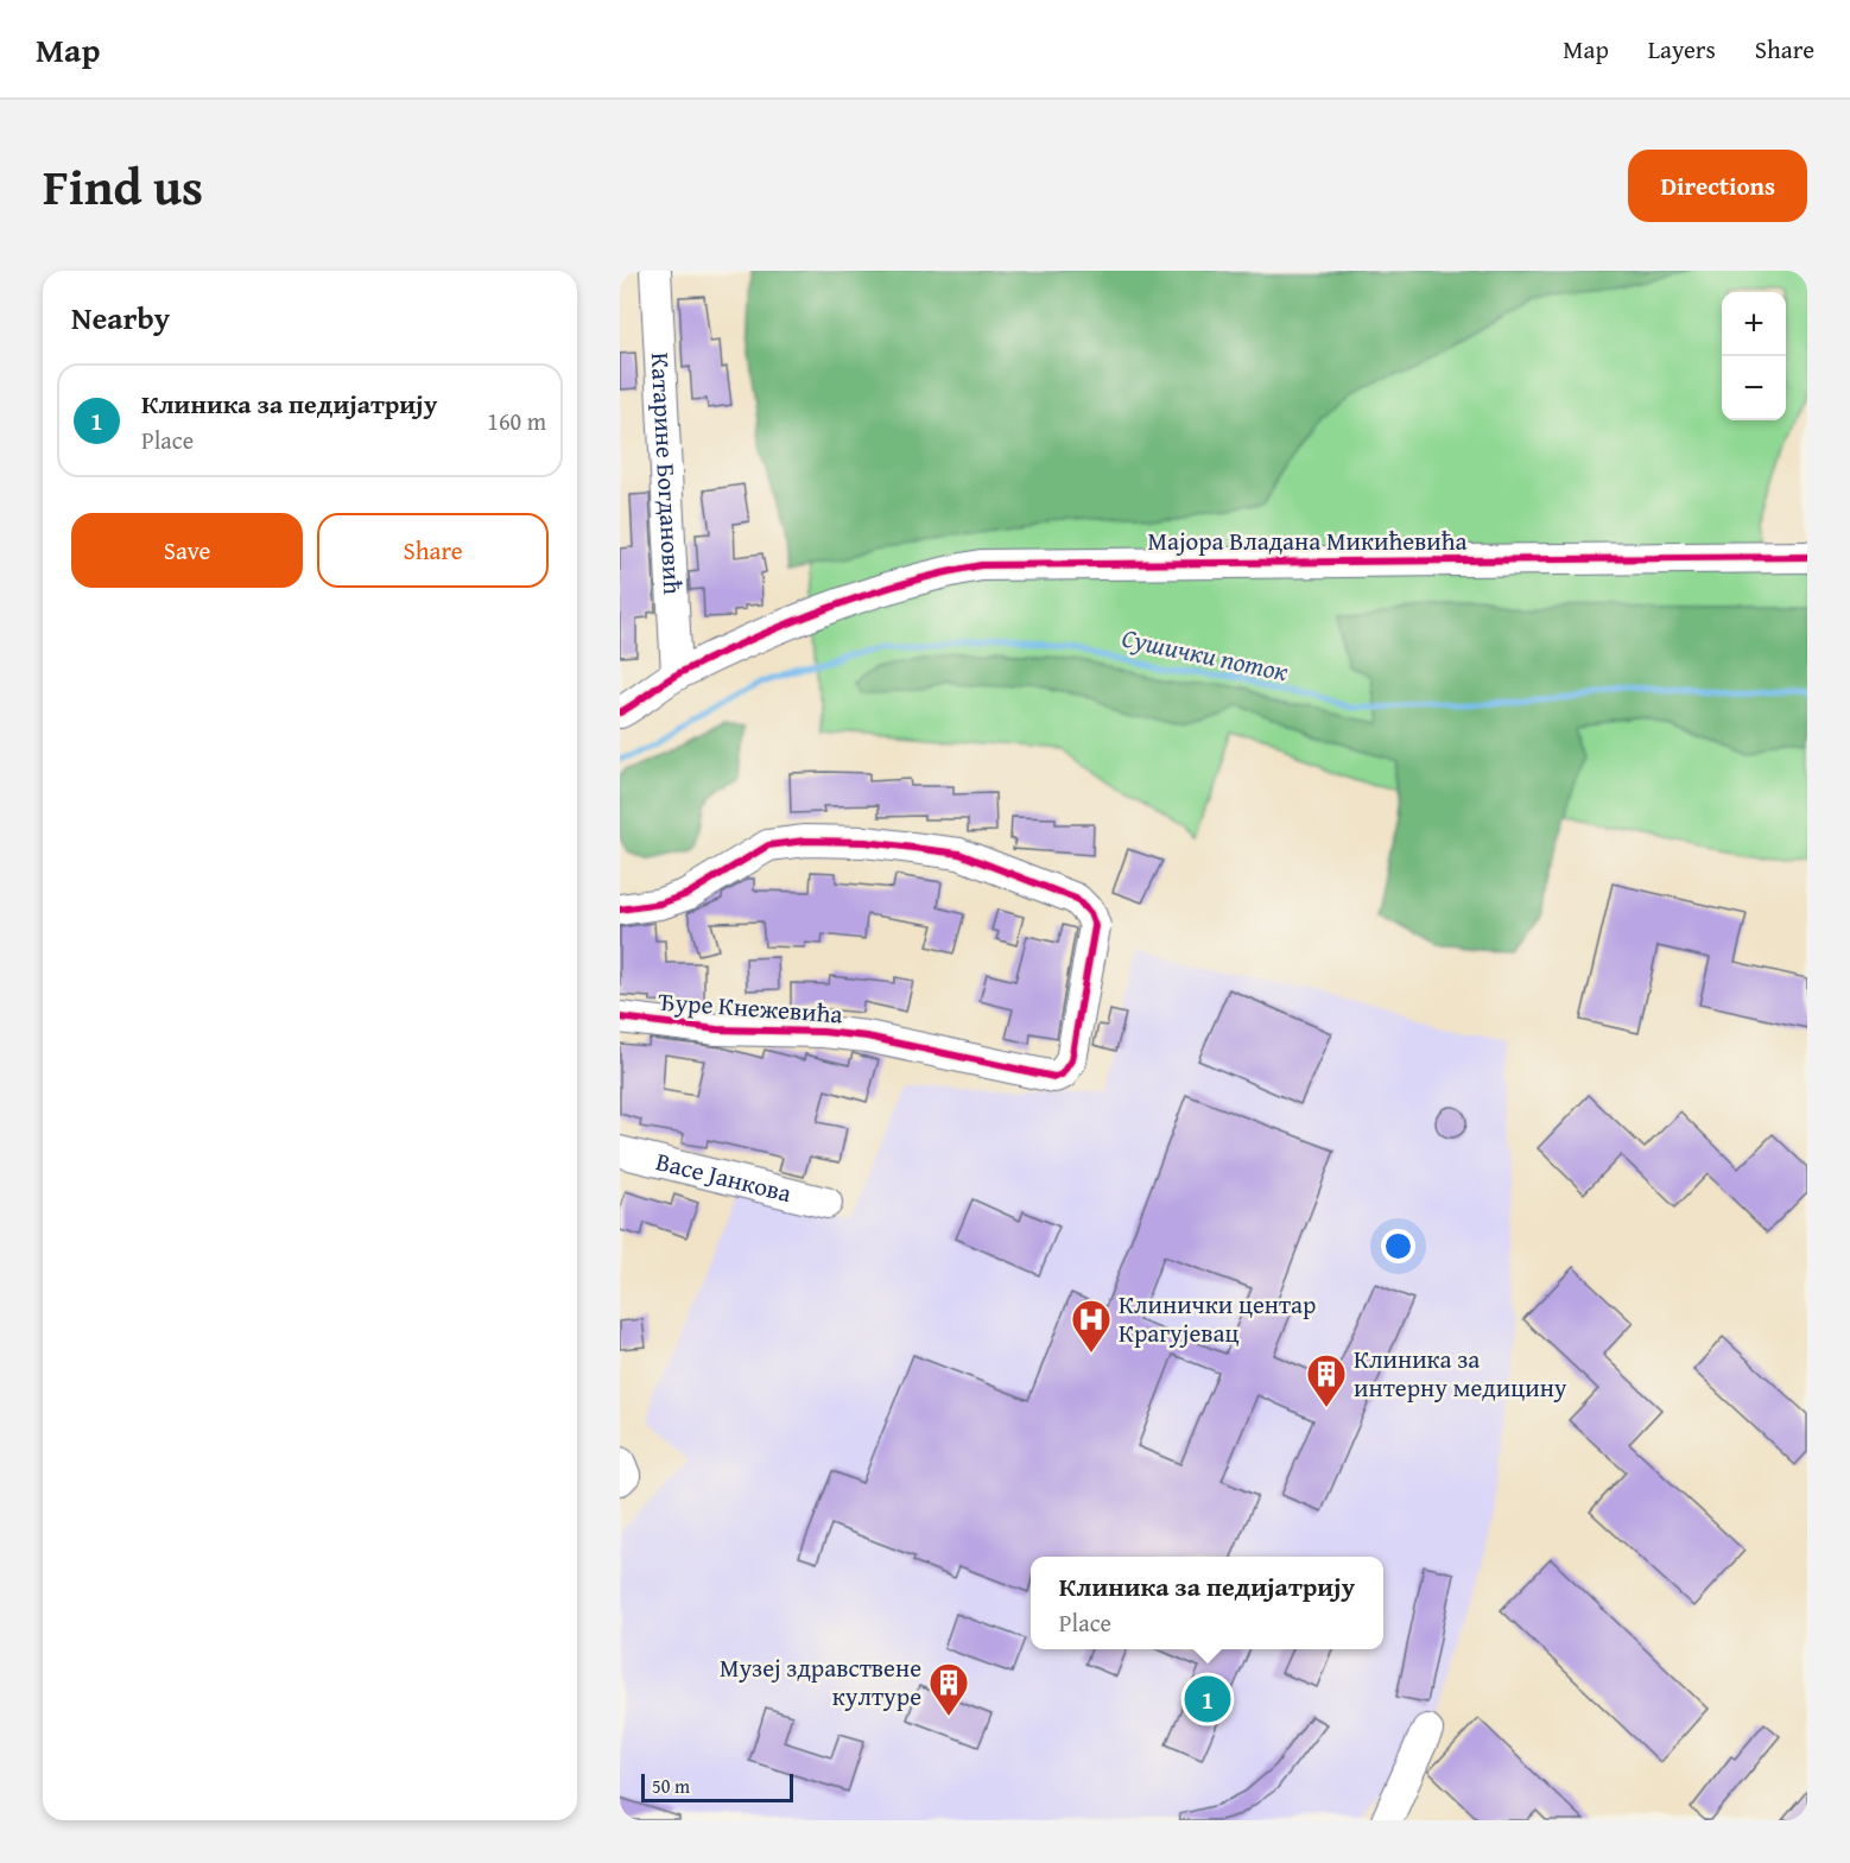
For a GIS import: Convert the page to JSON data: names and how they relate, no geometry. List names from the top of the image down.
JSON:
{
  "streets": {
    "street": [
      "Катарине Богдановић",
      "Мајора Владана Микићевића",
      "Ђуре Кнежевића",
      "Васе Јанкова"
    ]
  },
  "crossings": [
    ["Катарине Богдановић", "Мајора Владана Микићевића"]
  ],
  "water": ["Сушички поток"],
  "places": {
    "hospital": ["Клинички центар Крагујевац"],
    "building": ["Клиника за интерну медицину", "Музеј здравствене културе"]
  },
  "scale_bar": "50 m",
  "page": {
    "header": "Map",
    "nav": ["Map", "Layers", "Share"],
    "title": "Find us",
    "buttons": [
      "Directions",
      ["Save", "Share"]
    ],
    "heading": "Nearby",
    "map_buttons": ["+", "−"],
    "list": [
      {
        "mark": "1",
        "name": "Клиника за педијатрију",
        "note": "Place",
        "value": "160 m"
      }
    ],
    "popup": ["Клиника за педијатрију", "Place"],
    "pins": "1",
    "scale": "50 m"
  }
}
